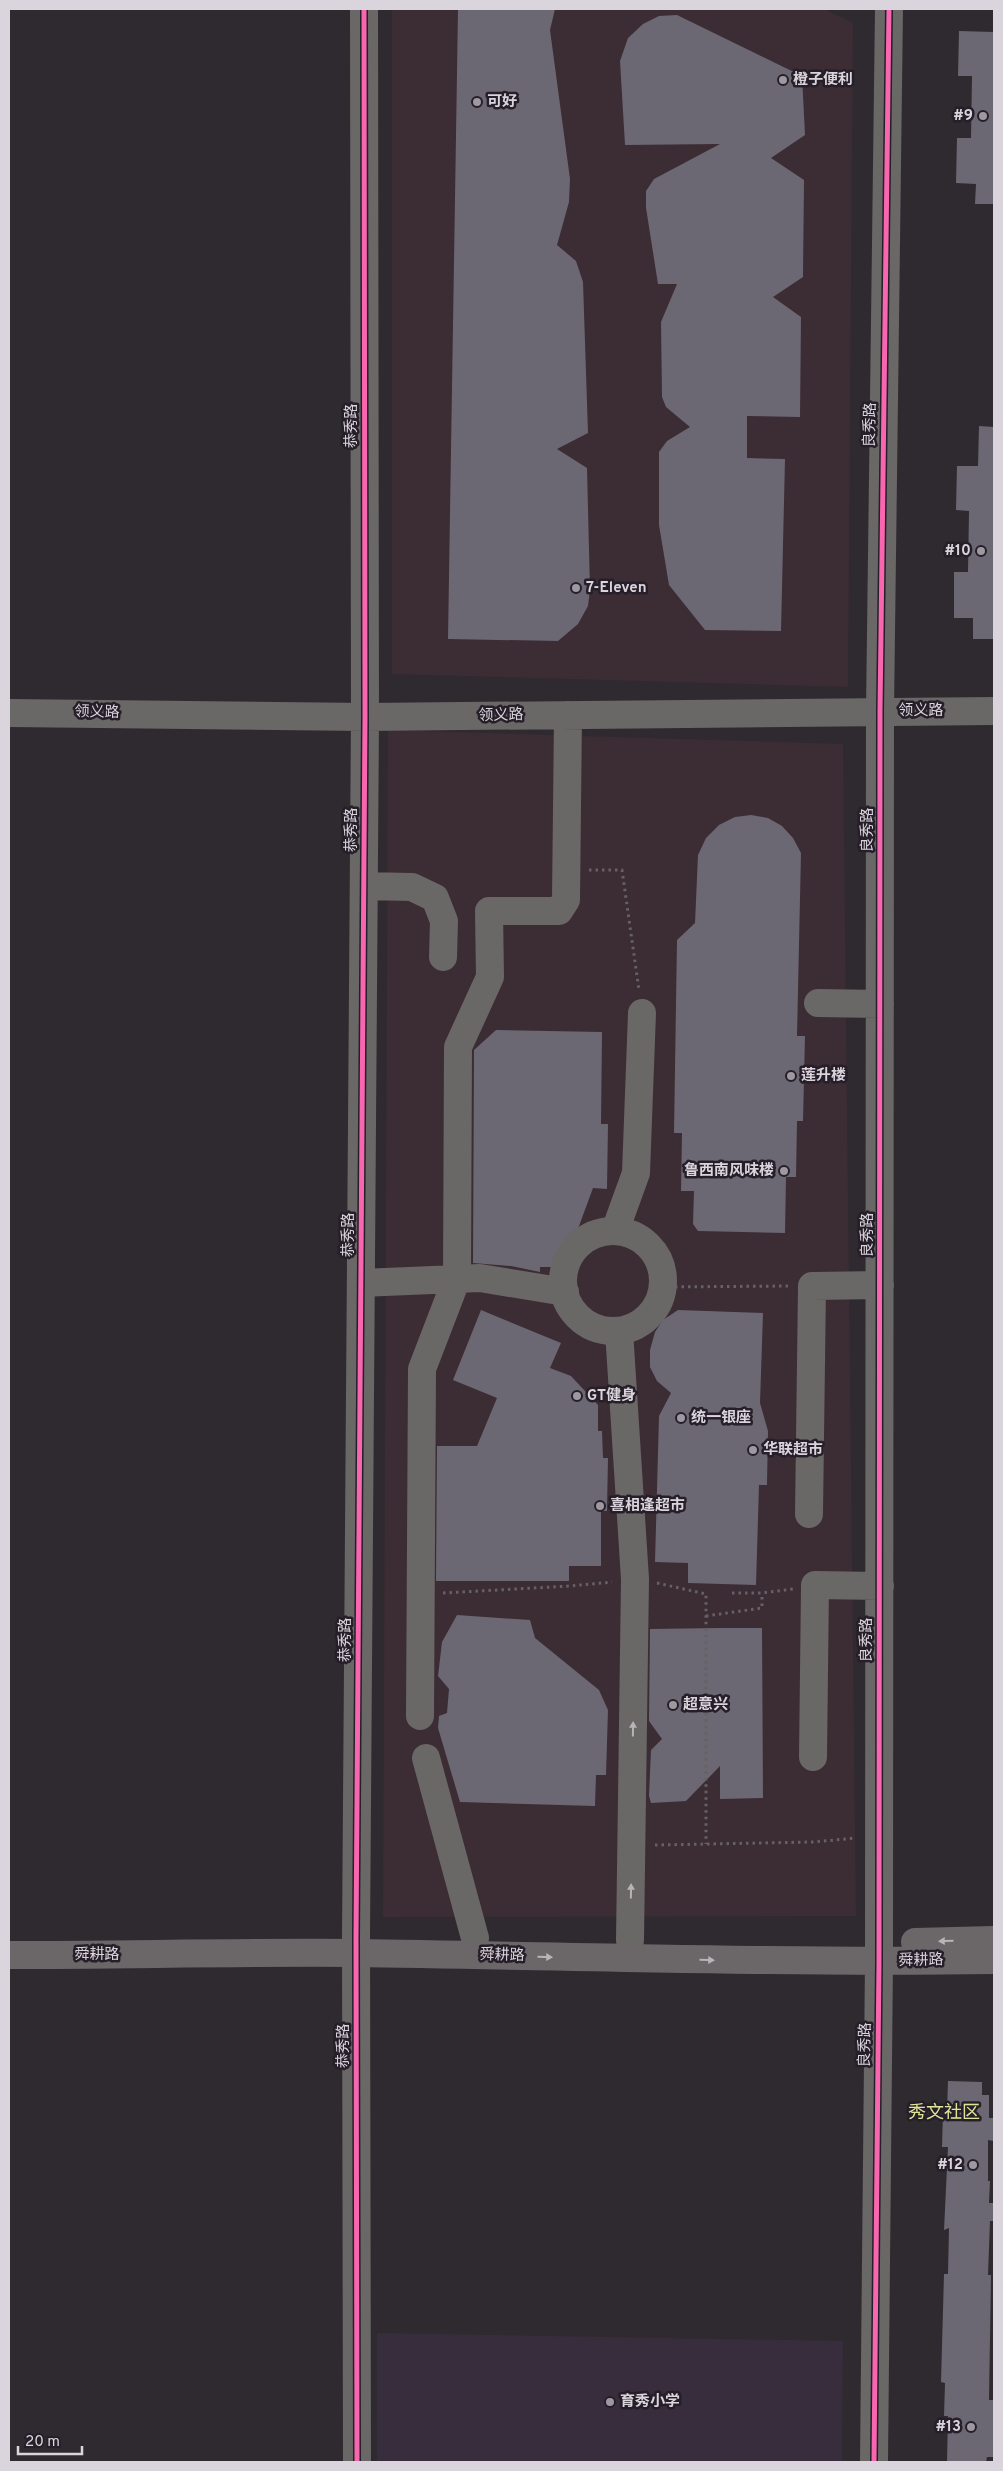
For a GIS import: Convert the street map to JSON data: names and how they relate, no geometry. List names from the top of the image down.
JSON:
{
  "streets": {
    "main road": ["舜耕路"],
    "street": ["良秀路", "恭秀路", "领义路"]
  },
  "crossings": [
    ["良秀路", "领义路"],
    ["良秀路", "舜耕路"],
    ["恭秀路", "领义路"],
    ["恭秀路", "舜耕路"]
  ],
  "districts": ["秀文社区"],
  "places": [
    "橙子便利",
    "可好",
    "#9",
    "#10",
    "7-Eleven",
    "莲升楼",
    "鲁西南风味楼",
    "GT健身",
    "统一银座",
    "华联超市",
    "喜相逢超市",
    "超意兴",
    "#12",
    "育秀小学",
    "#13"
  ],
  "scale_bar": "20 m"
}
